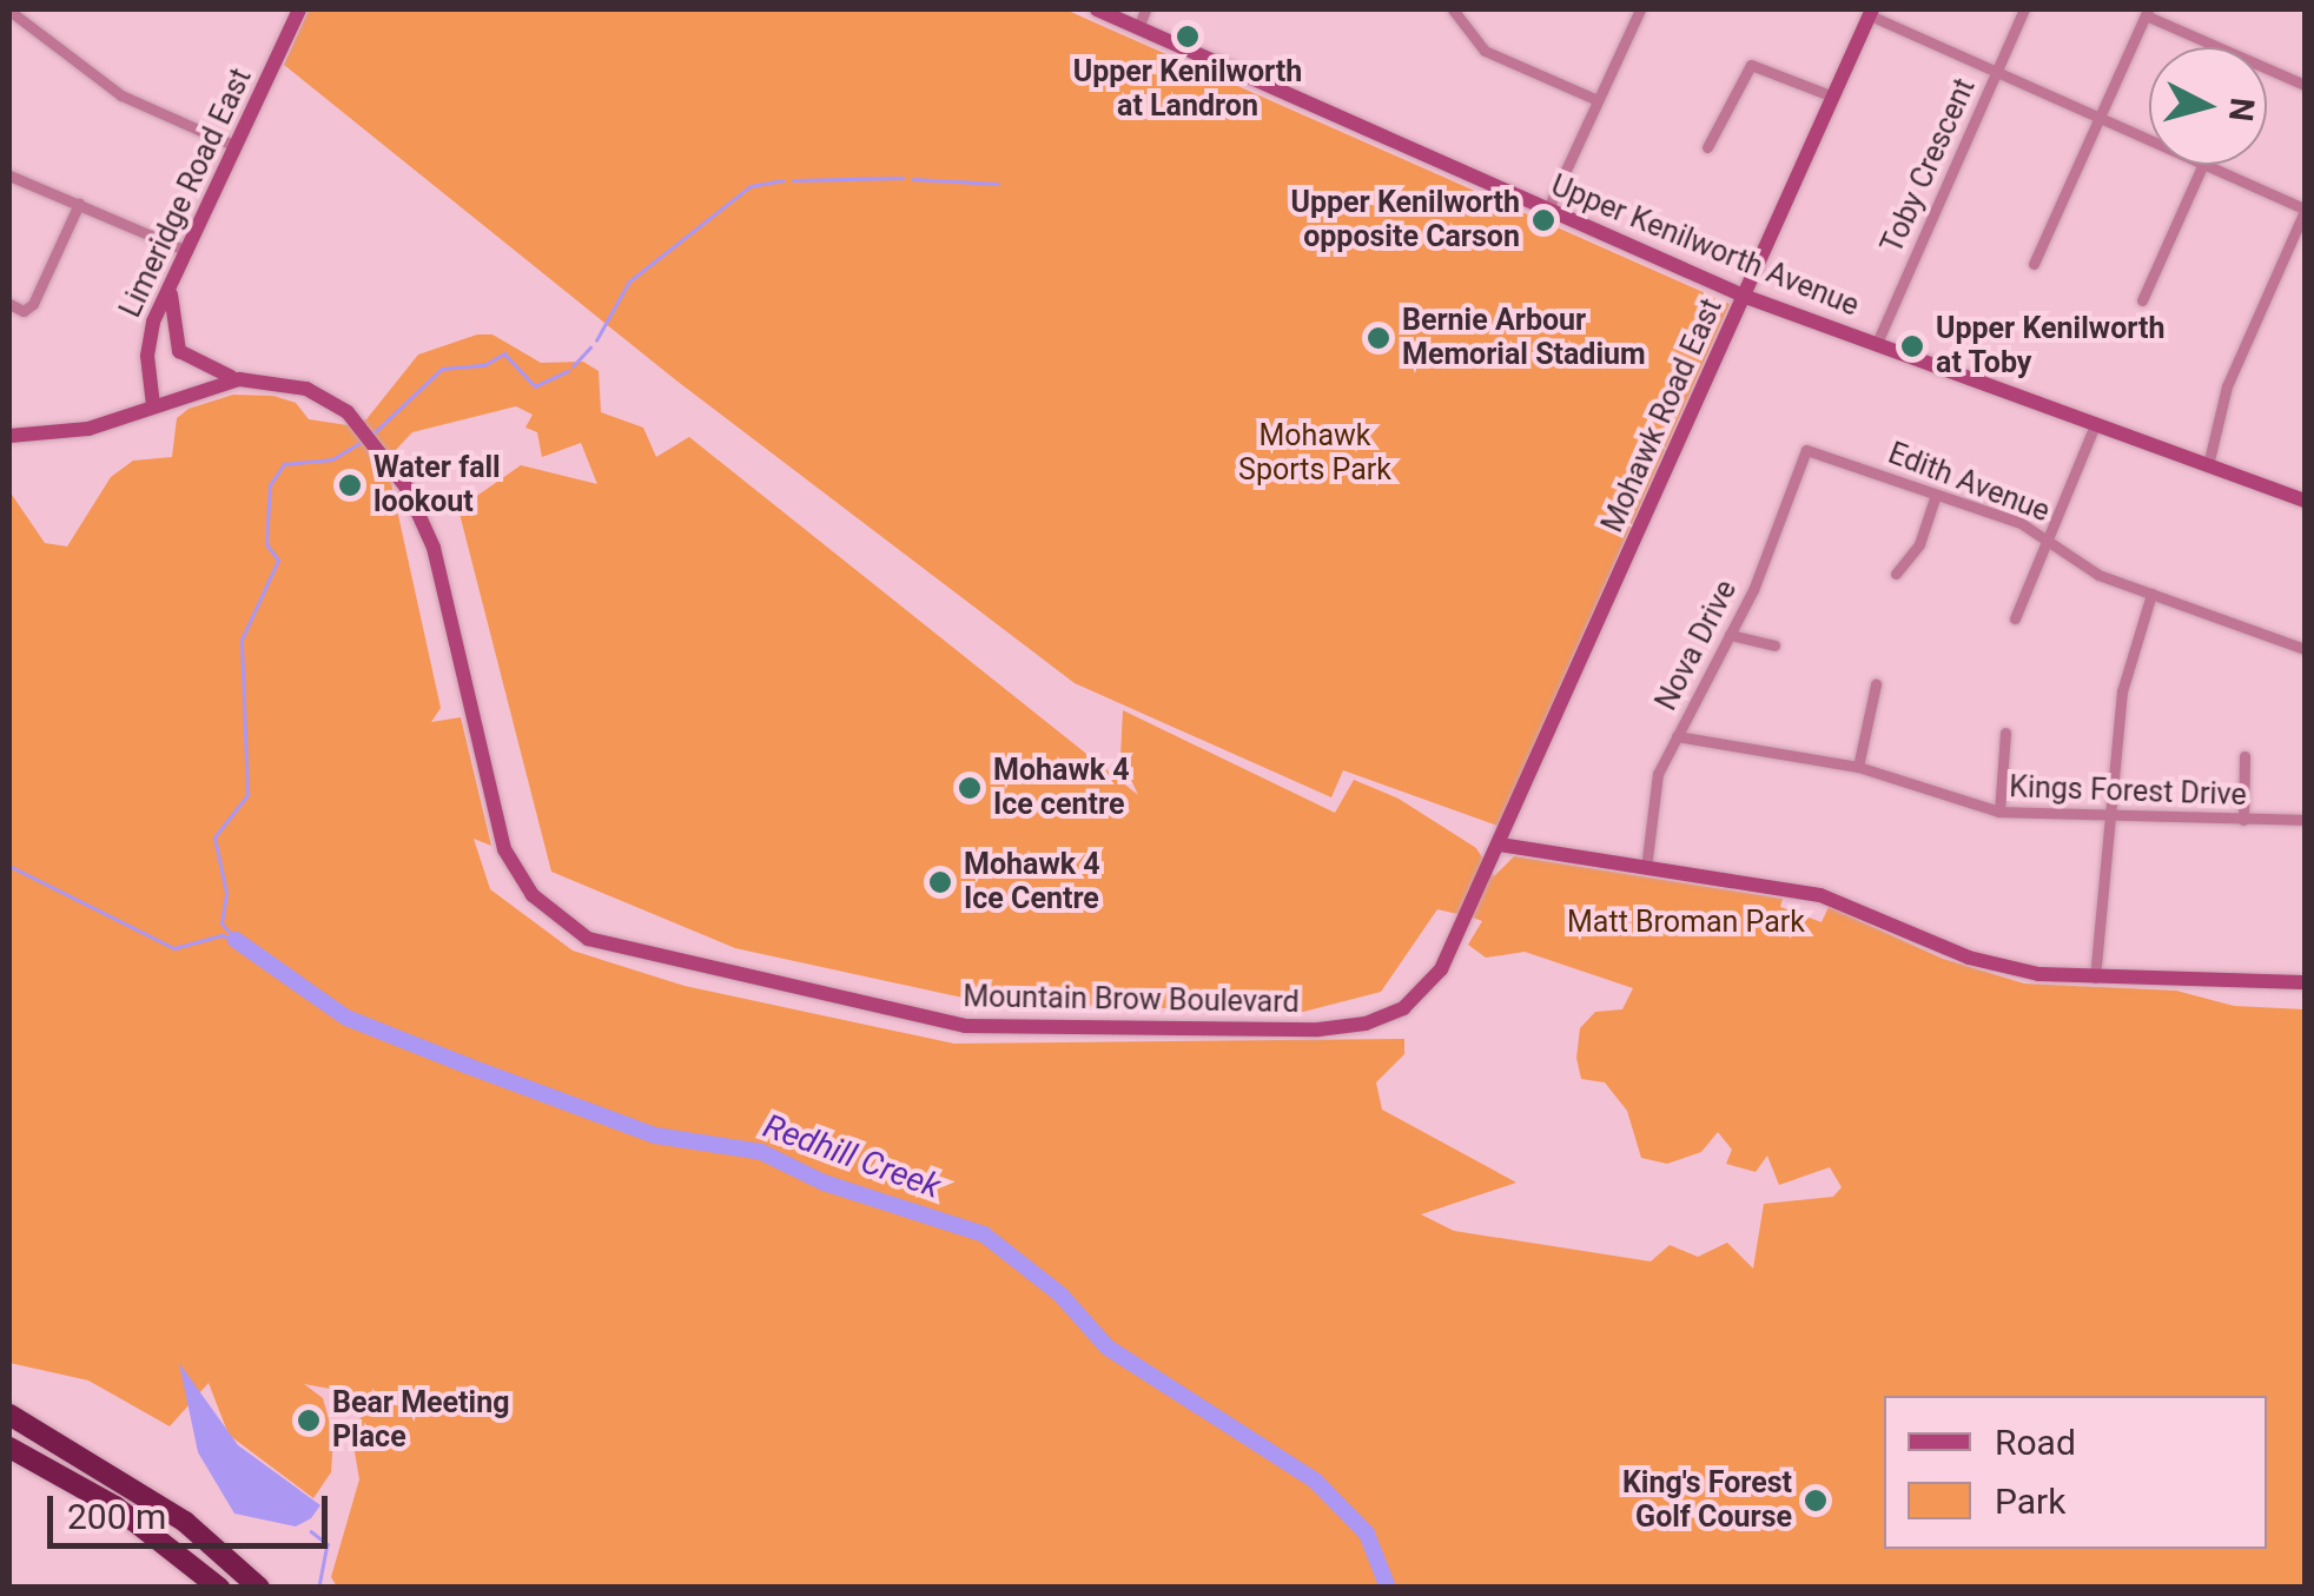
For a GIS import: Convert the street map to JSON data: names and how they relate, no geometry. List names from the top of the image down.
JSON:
{
  "streets": {
    "main road": [
      "Limeridge Road East",
      "Upper Kenilworth Avenue",
      "Mohawk Road East",
      "Mountain Brow Boulevard"
    ],
    "street": [
      "Toby Crescent",
      "Edith Avenue",
      "Nova Drive",
      "Kings Forest Drive"
    ]
  },
  "crossings": [
    ["Toby Crescent", "Upper Kenilworth Avenue"],
    ["Limeridge Road East", "Mountain Brow Boulevard"],
    ["Upper Kenilworth Avenue", "Mohawk Road East"],
    ["Mohawk Road East", "Mountain Brow Boulevard"],
    ["Edith Avenue", "Nova Drive"],
    ["Nova Drive", "Kings Forest Drive"]
  ],
  "water": ["Redhill Creek"],
  "parks": ["Mohawk Sports Park", "Matt Broman Park"],
  "places": [
    "Upper Kenilworth at Landron",
    "Upper Kenilworth opposite Carson",
    "Bernie Arbour Memorial Stadium",
    "Upper Kenilworth at Toby",
    "Water fall lookout",
    "Mohawk 4 Ice centre",
    "Mohawk 4 Ice Centre",
    "Bear Meeting Place",
    "King's Forest Golf Course"
  ],
  "legend": ["Road", "Park"],
  "scale_bar": "200 m",
  "north": "right"
}
